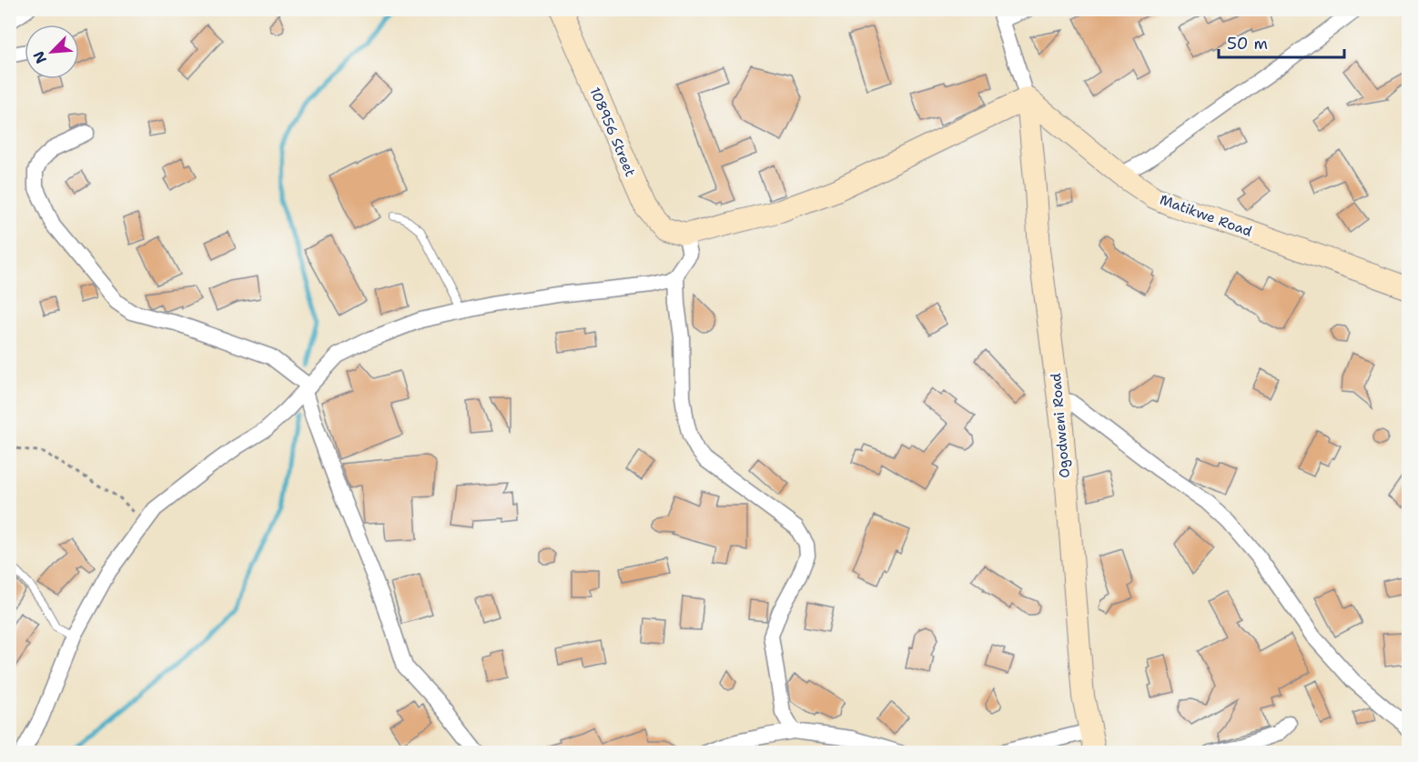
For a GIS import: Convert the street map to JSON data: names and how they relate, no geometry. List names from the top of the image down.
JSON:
{
  "streets": {
    "street": ["108956 Street", "Matikwe Road", "Ogodweni Road"]
  },
  "crossings": [
    ["Matikwe Road", "Ogodweni Road"]
  ],
  "scale_bar": "50 m",
  "north": "bottom left"
}
